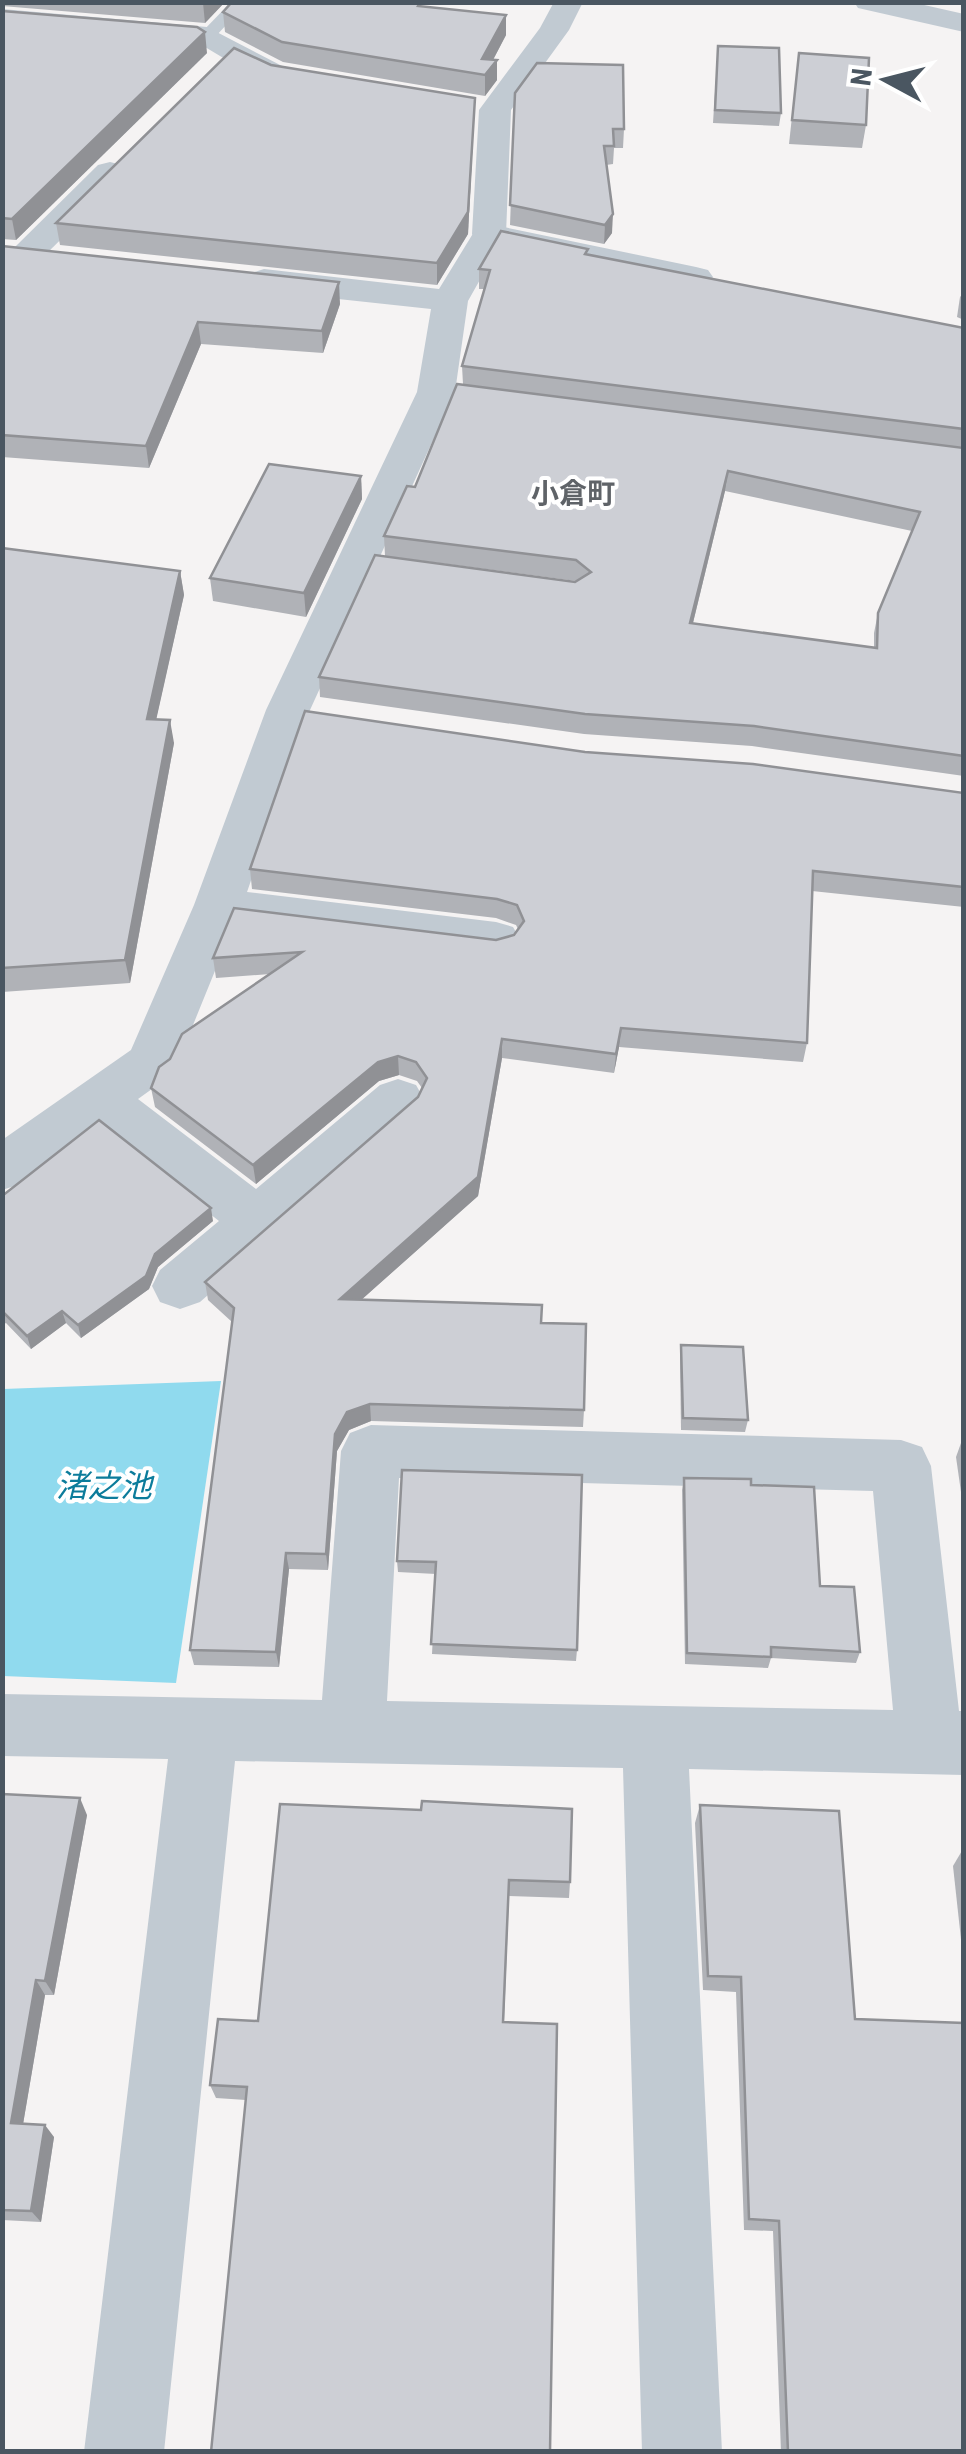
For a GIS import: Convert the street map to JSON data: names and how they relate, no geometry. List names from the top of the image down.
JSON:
{
  "districts": ["小倉町"],
  "water": ["渚之池"],
  "north": "left"
}
